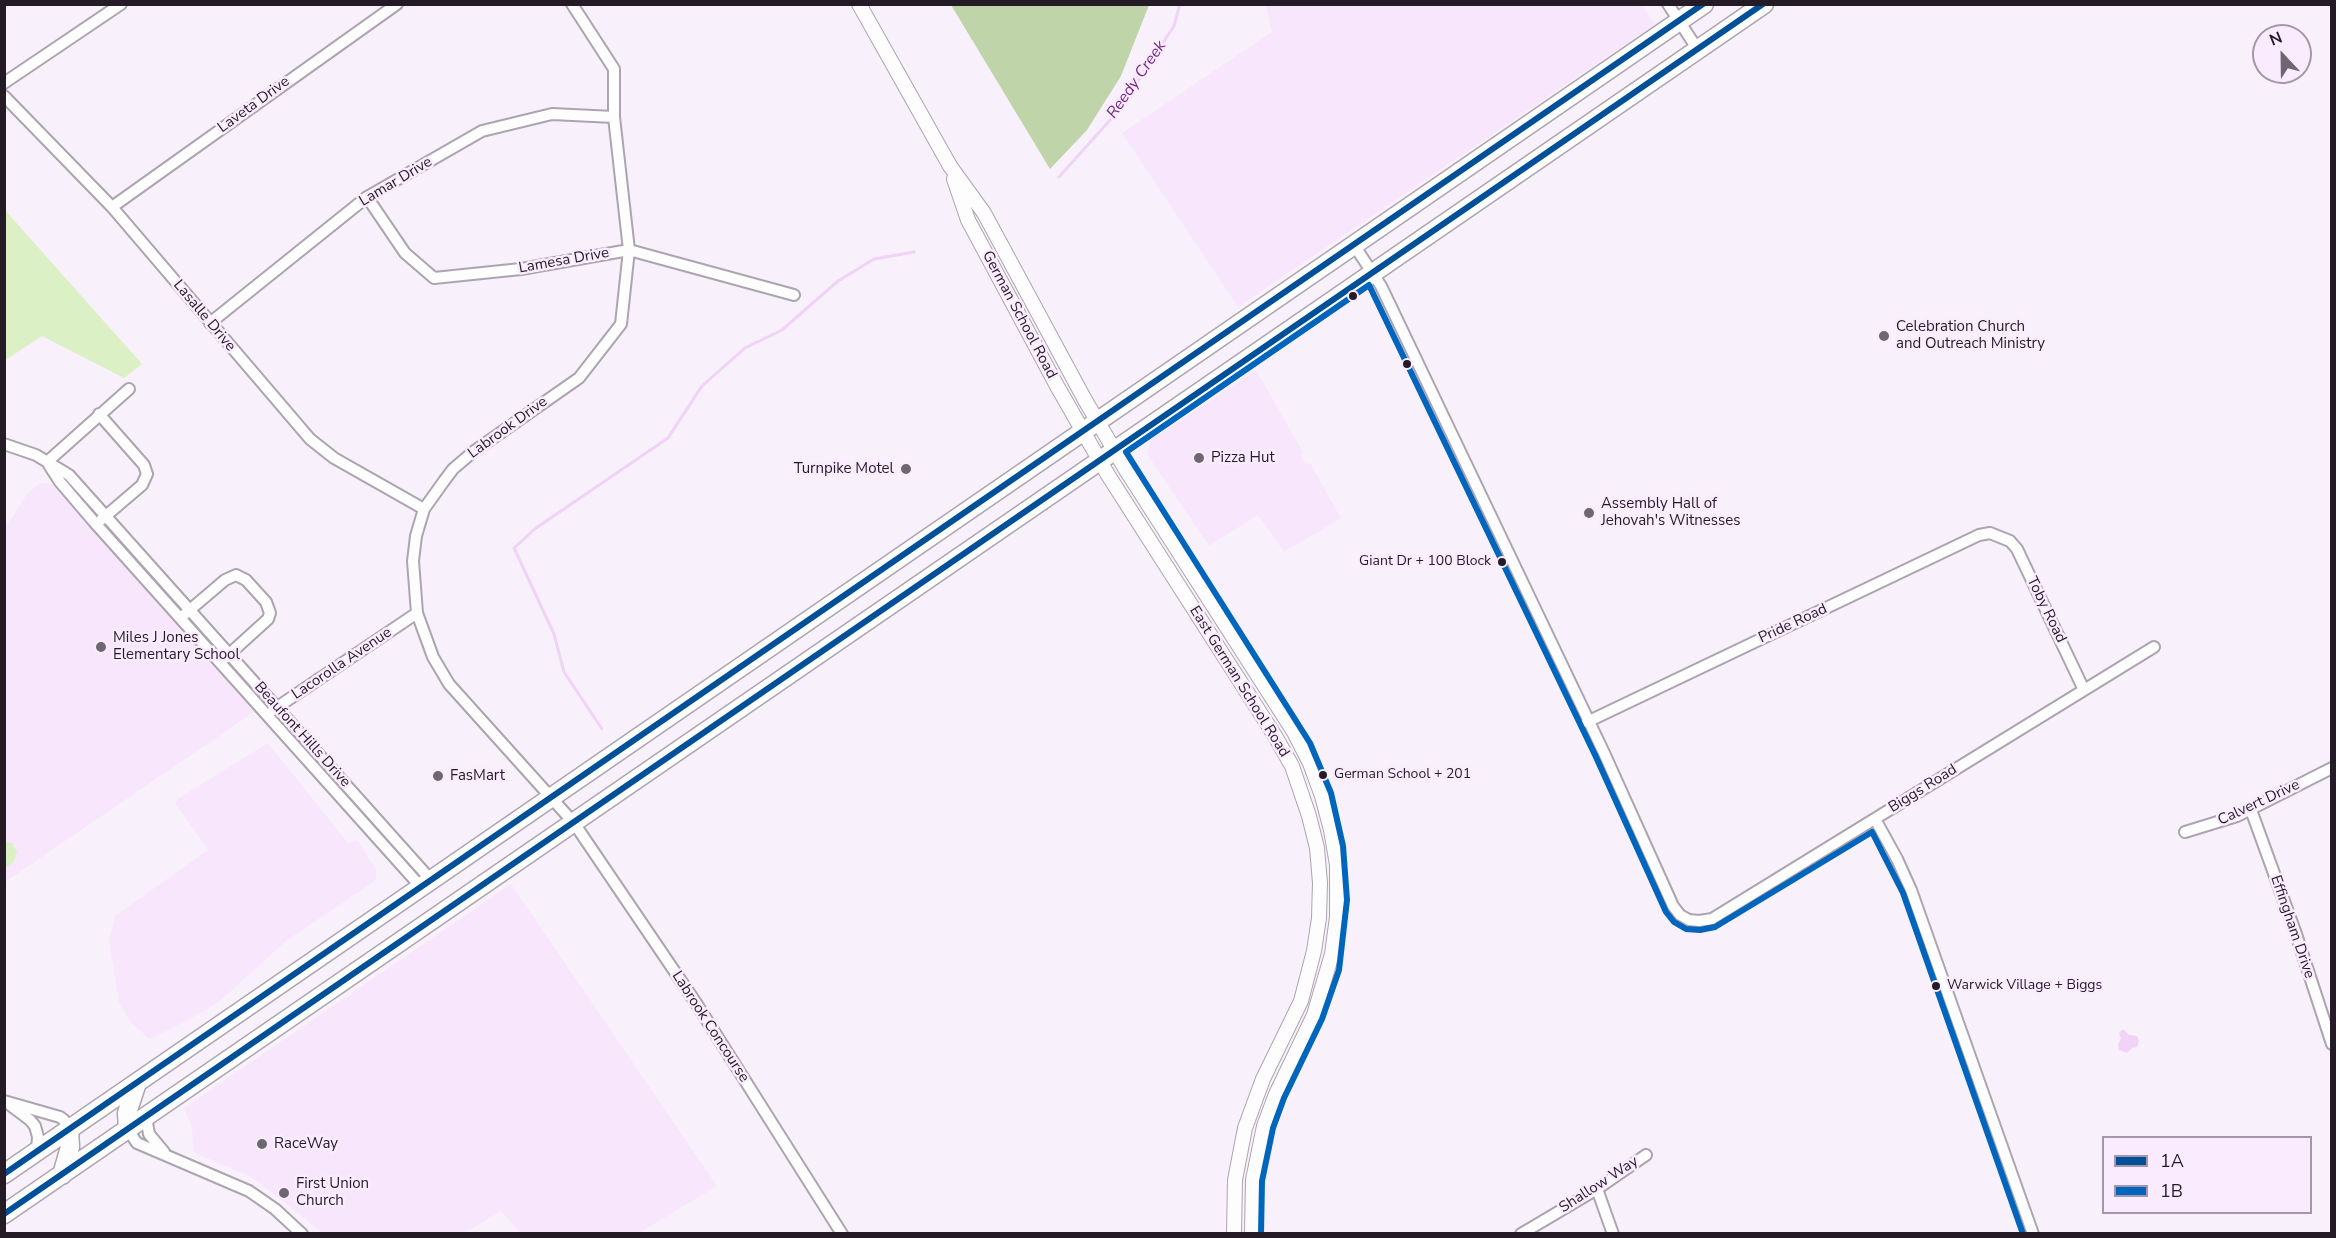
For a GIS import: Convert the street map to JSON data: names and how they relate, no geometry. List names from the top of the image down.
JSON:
{
  "streets": {
    "street": [
      "Laveta Drive",
      "Lamar Drive",
      "Lamesa Drive",
      "German School Road",
      "Lasalle Drive",
      "Labrook Drive",
      "Toby Road",
      "Pride Road",
      "Lacorolla Avenue",
      "East German School Road",
      "Beaufont Hills Drive",
      "Biggs Road",
      "Calvert Drive",
      "Effingham Drive",
      "Labrook Concourse",
      "Shallow Way"
    ]
  },
  "crossings": [
    ["Laveta Drive", "Lasalle Drive"],
    ["Lamar Drive", "Lamesa Drive"],
    ["Lamar Drive", "Lasalle Drive"],
    ["Lamar Drive", "Labrook Drive"],
    ["Lamesa Drive", "Labrook Drive"],
    ["German School Road", "East German School Road"],
    ["Lasalle Drive", "Labrook Drive"],
    ["Labrook Drive", "Lacorolla Avenue"],
    ["Labrook Drive", "Labrook Concourse"],
    ["Toby Road", "Pride Road"],
    ["Toby Road", "Biggs Road"],
    ["Pride Road", "Biggs Road"],
    ["Lacorolla Avenue", "Beaufont Hills Drive"],
    ["Calvert Drive", "Effingham Drive"]
  ],
  "water": ["Reedy Creek"],
  "places": [
    "Celebration Church and Outreach Ministry",
    "Pizza Hut",
    "Turnpike Motel",
    "Assembly Hall of Jehovah's Witnesses",
    "Giant Dr + 100 Block",
    "Miles J Jones Elementary School",
    "German School + 201",
    "FasMart",
    "Warwick Village + Biggs",
    "RaceWay",
    "First Union Church"
  ],
  "lines": ["transit line 1A", "transit line 1B"],
  "legend": ["1A", "1B"],
  "north": "top"
}
